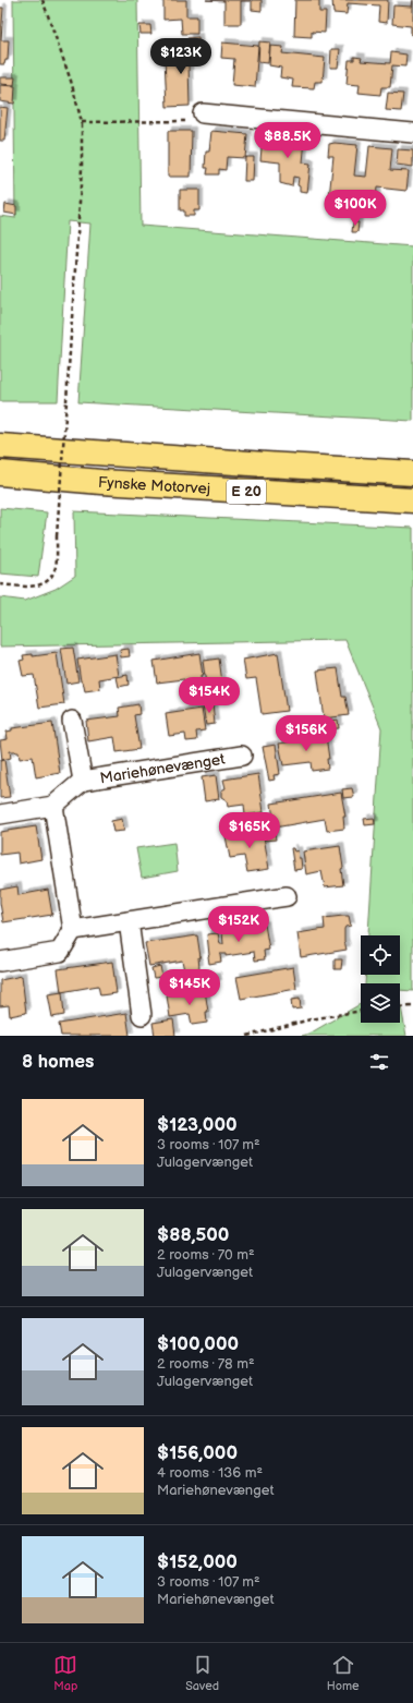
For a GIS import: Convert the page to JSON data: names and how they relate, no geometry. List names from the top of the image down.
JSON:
{
  "streets": {
    "highway": ["Fynske Motorvej", "E 20"],
    "street": ["Mariehønevænget"]
  },
  "page": {
    "price": [
      "$123K",
      "$88.5K",
      "$100K",
      "$154K",
      "$156K",
      "$165K",
      "$152K",
      "$145K"
    ],
    "heading": "8 homes",
    "list": [
      {
        "name": "$123,000",
        "note": "3 rooms · 107 m² · Julagervænget"
      },
      {
        "name": "$88,500",
        "note": "2 rooms · 70 m² · Julagervænget"
      },
      {
        "name": "$100,000",
        "note": "2 rooms · 78 m² · Julagervænget"
      },
      {
        "name": "$156,000",
        "note": "4 rooms · 136 m² · Mariehønevænget"
      },
      {
        "name": "$152,000",
        "note": "3 rooms · 107 m² · Mariehønevænget"
      }
    ],
    "tabs": ["Map", "Saved", "Home"]
  }
}
